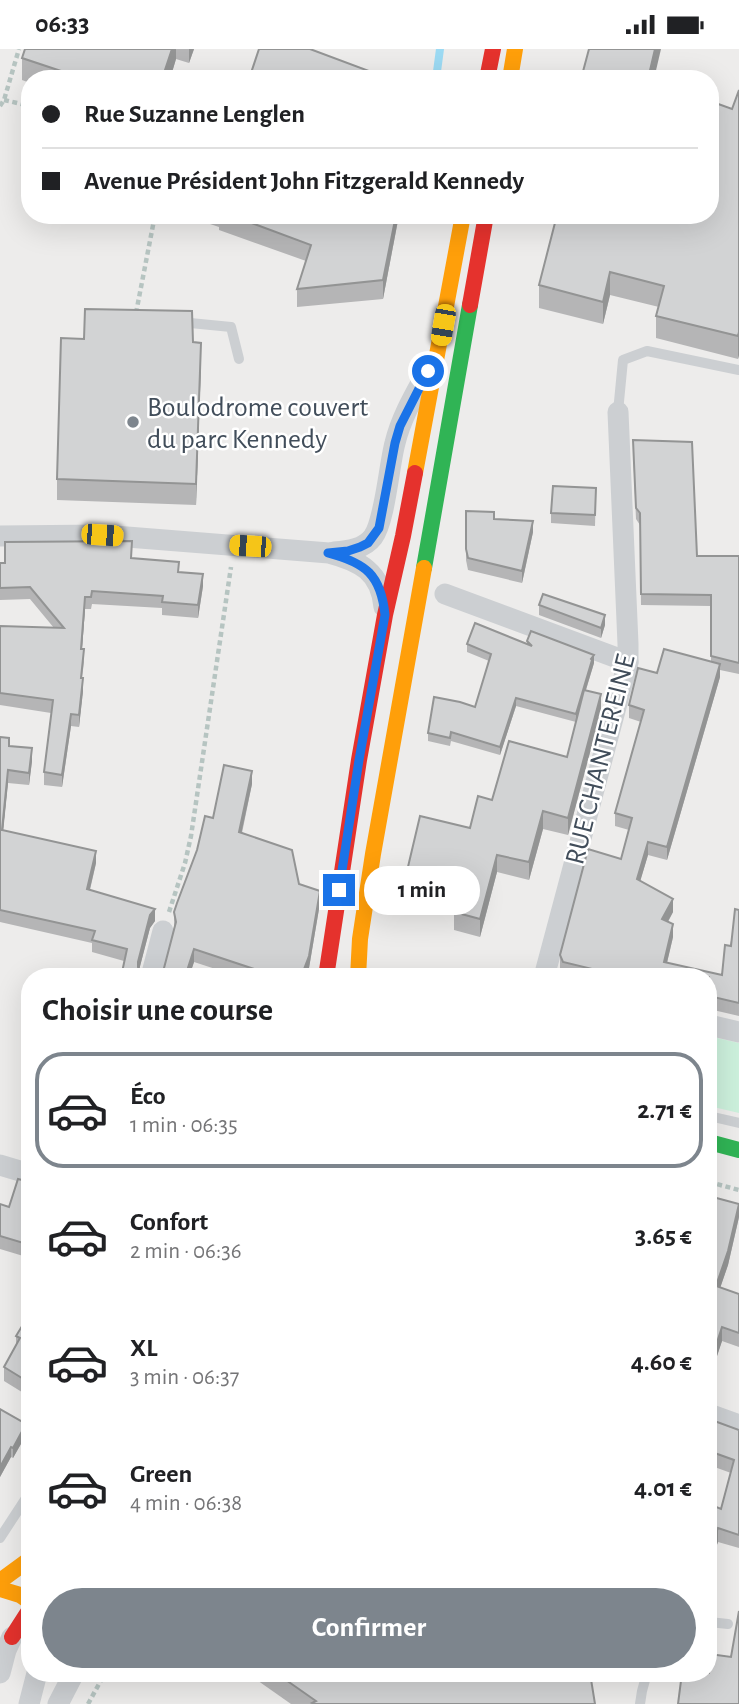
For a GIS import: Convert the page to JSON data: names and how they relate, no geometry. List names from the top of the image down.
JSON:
{
  "streets": {
    "street": ["RUE CHANTEREINE"]
  },
  "places": ["Boulodrome couvert du parc Kennedy"],
  "page": {
    "status": "06:33",
    "banner": ["Rue Suzanne Lenglen", "Avenue Président John Fitzgerald Kennedy"],
    "bubble": "1 min",
    "heading": "Choisir une course",
    "list": [
      {
        "name": "Éco",
        "note": "1 min · 06:35",
        "value": "2.71 €"
      },
      {
        "name": "Confort",
        "note": "2 min · 06:36",
        "value": "3.65 €"
      },
      {
        "name": "XL",
        "note": "3 min · 06:37",
        "value": "4.60 €"
      },
      {
        "name": "Green",
        "note": "4 min · 06:38",
        "value": "4.01 €"
      }
    ],
    "buttons": "Confirmer"
  }
}
